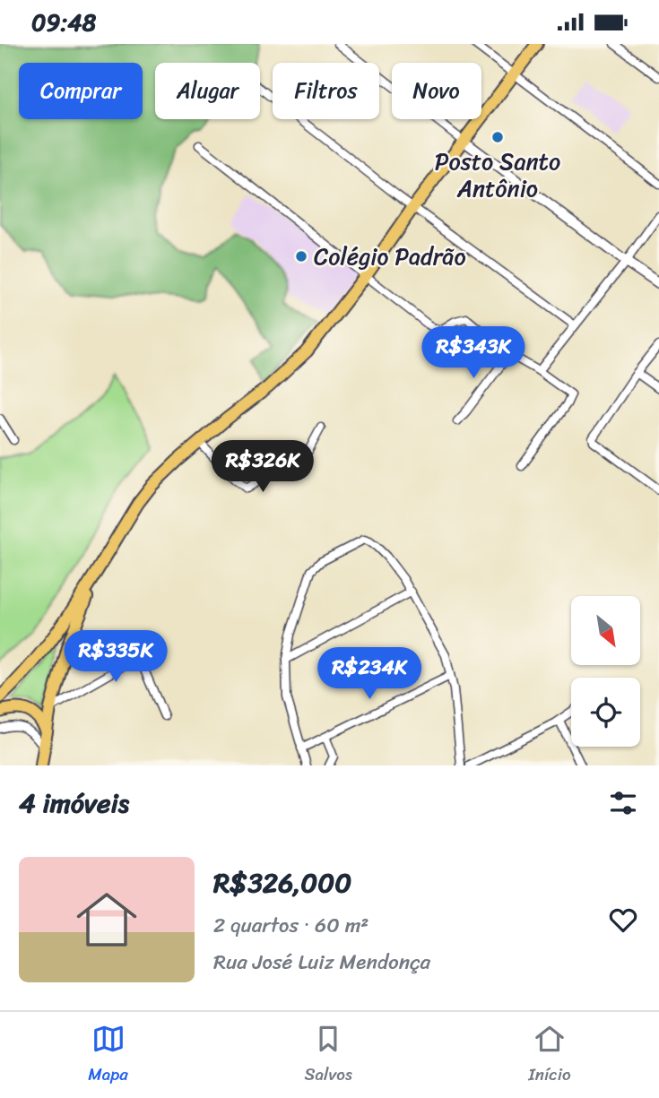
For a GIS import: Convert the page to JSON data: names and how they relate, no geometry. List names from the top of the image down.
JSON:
{
  "places": ["Posto Santo Antônio", "Colégio Padrão"],
  "north": "bottom right",
  "page": {
    "status": "09:48",
    "chip": [
      "Comprar",
      "Alugar",
      "Filtros",
      "Novo"
    ],
    "price": [
      "R$343K",
      "R$326K",
      "R$335K",
      "R$234K"
    ],
    "heading": "4 imóveis",
    "list": [
      {
        "name": "R$326,000",
        "note": "2 quartos · 60 m² · Rua José Luiz Mendonça"
      }
    ],
    "tabs": ["Mapa", "Salvos", "Início"]
  }
}
